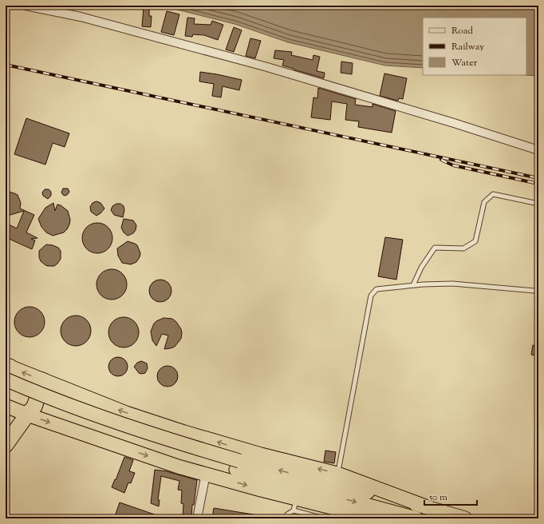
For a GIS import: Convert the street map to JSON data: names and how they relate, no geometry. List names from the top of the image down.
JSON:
{
  "legend": ["Road", "Railway", "Water"],
  "scale_bar": "50 m"
}
